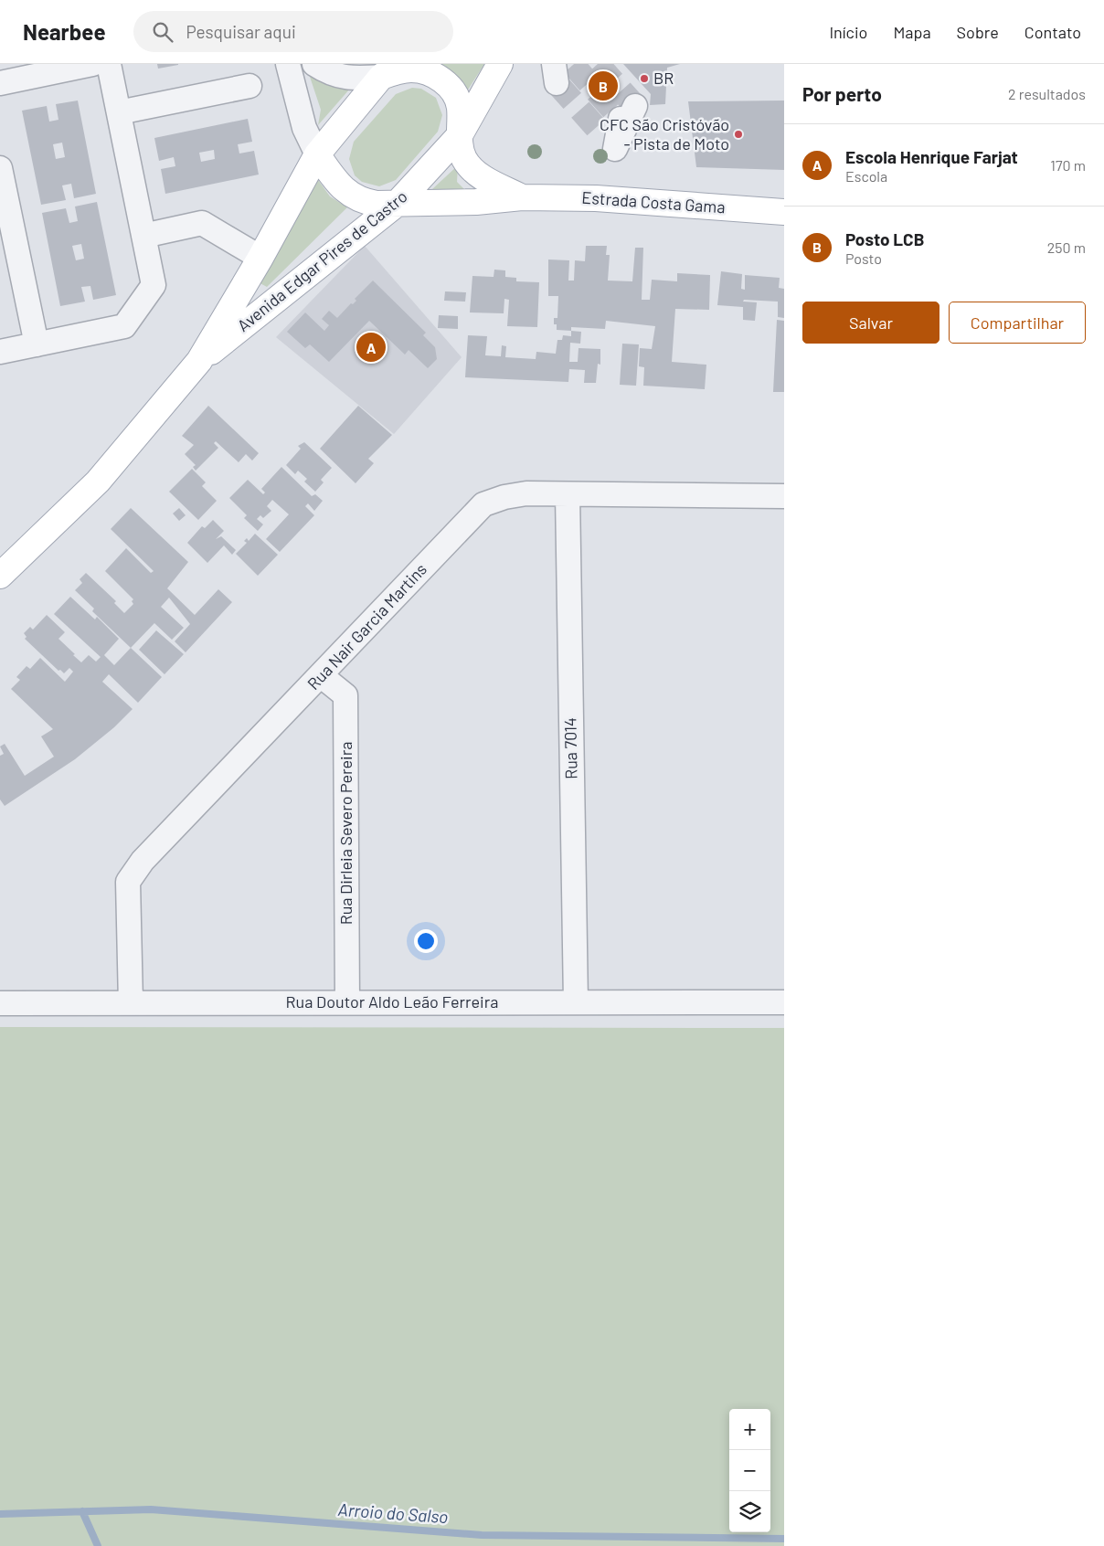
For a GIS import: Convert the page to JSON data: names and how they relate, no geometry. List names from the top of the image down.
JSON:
{
  "streets": {
    "main road": ["Estrada Costa Gama", "Avenida Edgar Pires de Castro"],
    "street": [
      "Rua Nair Garcia Martins",
      "Rua 7014",
      "Rua Dirleia Severo Pereira",
      "Rua Doutor Aldo Leão Ferreira"
    ]
  },
  "crossings": [
    ["Estrada Costa Gama", "Avenida Edgar Pires de Castro"],
    ["Rua Nair Garcia Martins", "Rua 7014"],
    ["Rua Nair Garcia Martins", "Rua Dirleia Severo Pereira"],
    ["Rua Nair Garcia Martins", "Rua Doutor Aldo Leão Ferreira"],
    ["Rua 7014", "Rua Doutor Aldo Leão Ferreira"],
    ["Rua Dirleia Severo Pereira", "Rua Doutor Aldo Leão Ferreira"]
  ],
  "water": ["Arroio do Salso"],
  "places": ["BR", "CFC São Cristóvão - Pista de Moto"],
  "page": {
    "header": "Nearbee",
    "search": "Pesquisar aqui",
    "nav": [
      "Início",
      "Mapa",
      "Sobre",
      "Contato"
    ],
    "heading": ["Por perto", "2 resultados"],
    "pins": ["B", "A"],
    "list": [
      {
        "mark": "A",
        "name": "Escola Henrique Farjat",
        "note": "Escola",
        "value": "170 m"
      },
      {
        "mark": "B",
        "name": "Posto LCB",
        "note": "Posto",
        "value": "250 m"
      }
    ],
    "buttons": ["Salvar", "Compartilhar"],
    "map_buttons": ["+", "−"]
  }
}
